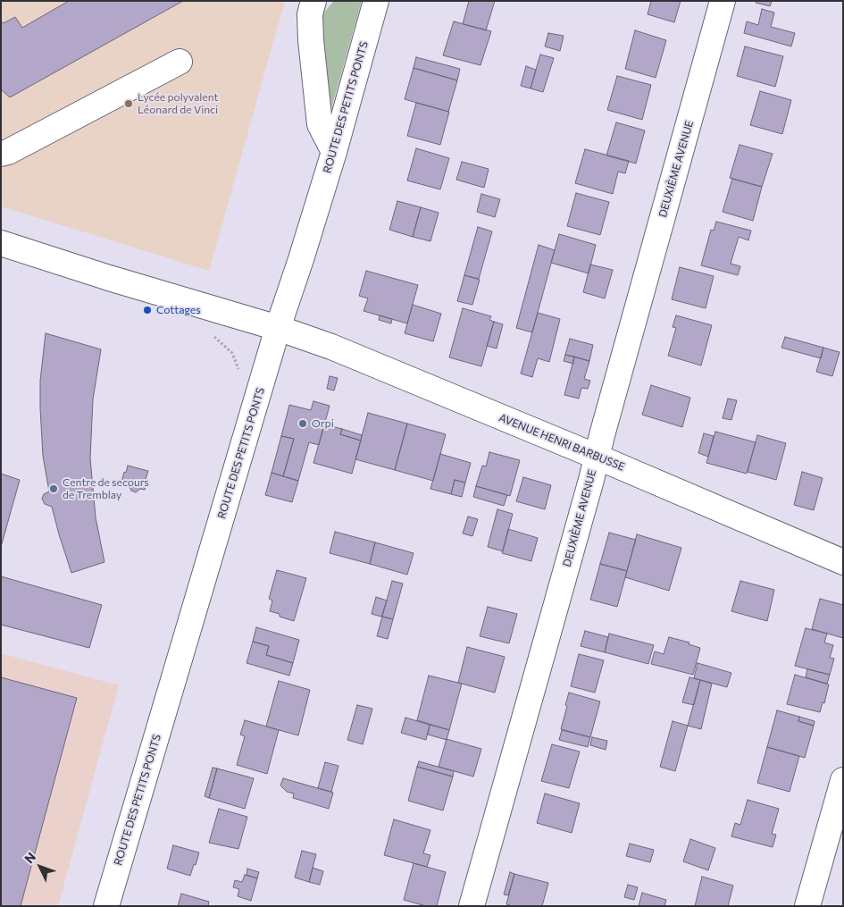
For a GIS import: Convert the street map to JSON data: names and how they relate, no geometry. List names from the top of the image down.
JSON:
{
  "streets": {
    "street": ["ROUTE DES PETITS PONTS", "DEUXIÈME AVENUE", "AVENUE HENRI BARBUSSE"]
  },
  "crossings": [
    ["ROUTE DES PETITS PONTS", "AVENUE HENRI BARBUSSE"],
    ["DEUXIÈME AVENUE", "AVENUE HENRI BARBUSSE"]
  ],
  "places": [
    "Lycée polyvalent Léonard de Vinci",
    "Cottages",
    "Orpi",
    "Centre de secours de Tremblay"
  ],
  "north": "top left"
}
